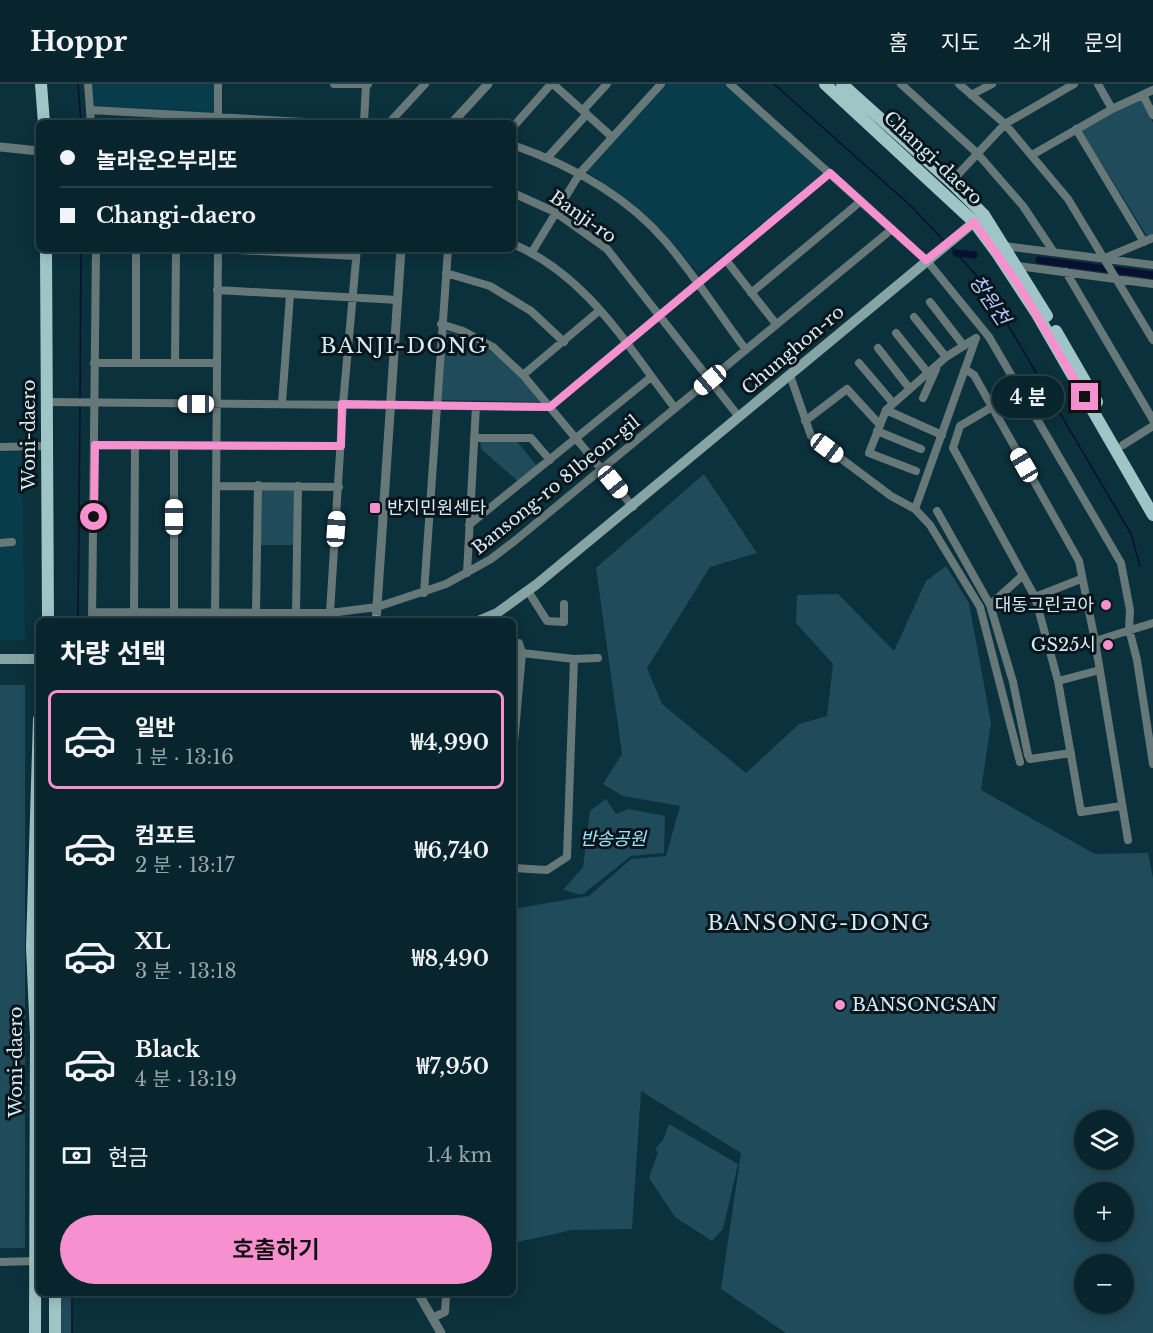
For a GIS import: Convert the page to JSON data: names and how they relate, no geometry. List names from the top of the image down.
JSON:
{
  "streets": {
    "main road": ["Changi-daero", "Chunghon-ro", "Woni-daero"],
    "street": ["Banji-ro", "Bansong-ro 81beon-gil"]
  },
  "crossings": [
    ["Changi-daero", "Chunghon-ro"],
    ["Banji-ro", "Chunghon-ro"],
    ["Banji-ro", "Bansong-ro 81beon-gil"]
  ],
  "districts": ["BANJI-DONG", "BANSONG-DONG"],
  "water": ["창원천"],
  "parks": ["반송공원"],
  "places": {
    "transit": ["반지민원센타"],
    "other": ["대동그린코아", "GS25시", "BANSONGSAN"]
  },
  "page": {
    "header": "Hoppr",
    "nav": [
      "홈",
      "지도",
      "소개",
      "문의"
    ],
    "banner": ["놀라운오부리또", "Changi-daero"],
    "bubble": "4 분",
    "heading": "차량 선택",
    "list": [
      {
        "name": "일반",
        "note": "1 분 · 13:16",
        "value": "₩4,990"
      },
      {
        "name": "컴포트",
        "note": "2 분 · 13:17",
        "value": "₩6,740"
      },
      {
        "name": "XL",
        "note": "3 분 · 13:18",
        "value": "₩8,490"
      },
      {
        "name": "Black",
        "note": "4 분 · 13:19",
        "value": "₩7,950"
      }
    ],
    "map_buttons": ["+", "−"],
    "pay": ["현금", "1.4 km"],
    "buttons": "호출하기"
  }
}
